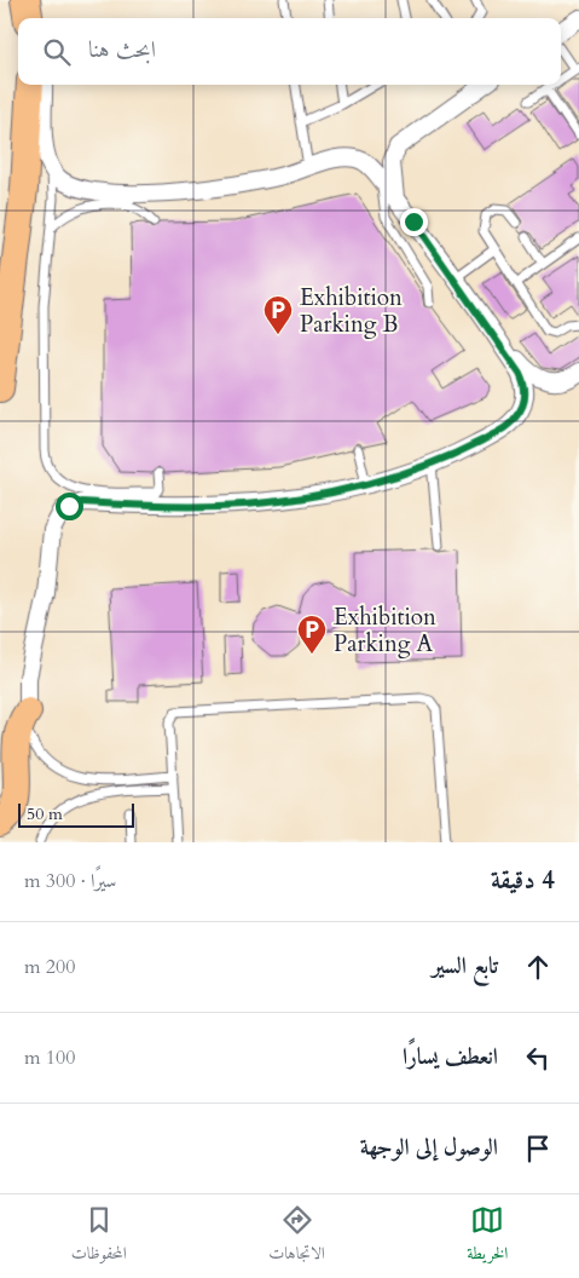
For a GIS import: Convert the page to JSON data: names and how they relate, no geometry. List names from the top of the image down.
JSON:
{
  "places": {
    "parking": ["Exhibition Parking B", "Exhibition Parking A"]
  },
  "scale_bar": "50 m",
  "page": {
    "search": "ابحث هنا",
    "scale": "50 m",
    "heading": ["4 دقيقة", "سيرًا · 300 m"],
    "list": [
      ["تابع السير", "200 m"],
      ["انعطف يسارًا", "100 m"],
      "الوصول إلى الوجهة"
    ],
    "nav": ["الخريطة", "الاتجاهات", "المحفوظات"]
  }
}
